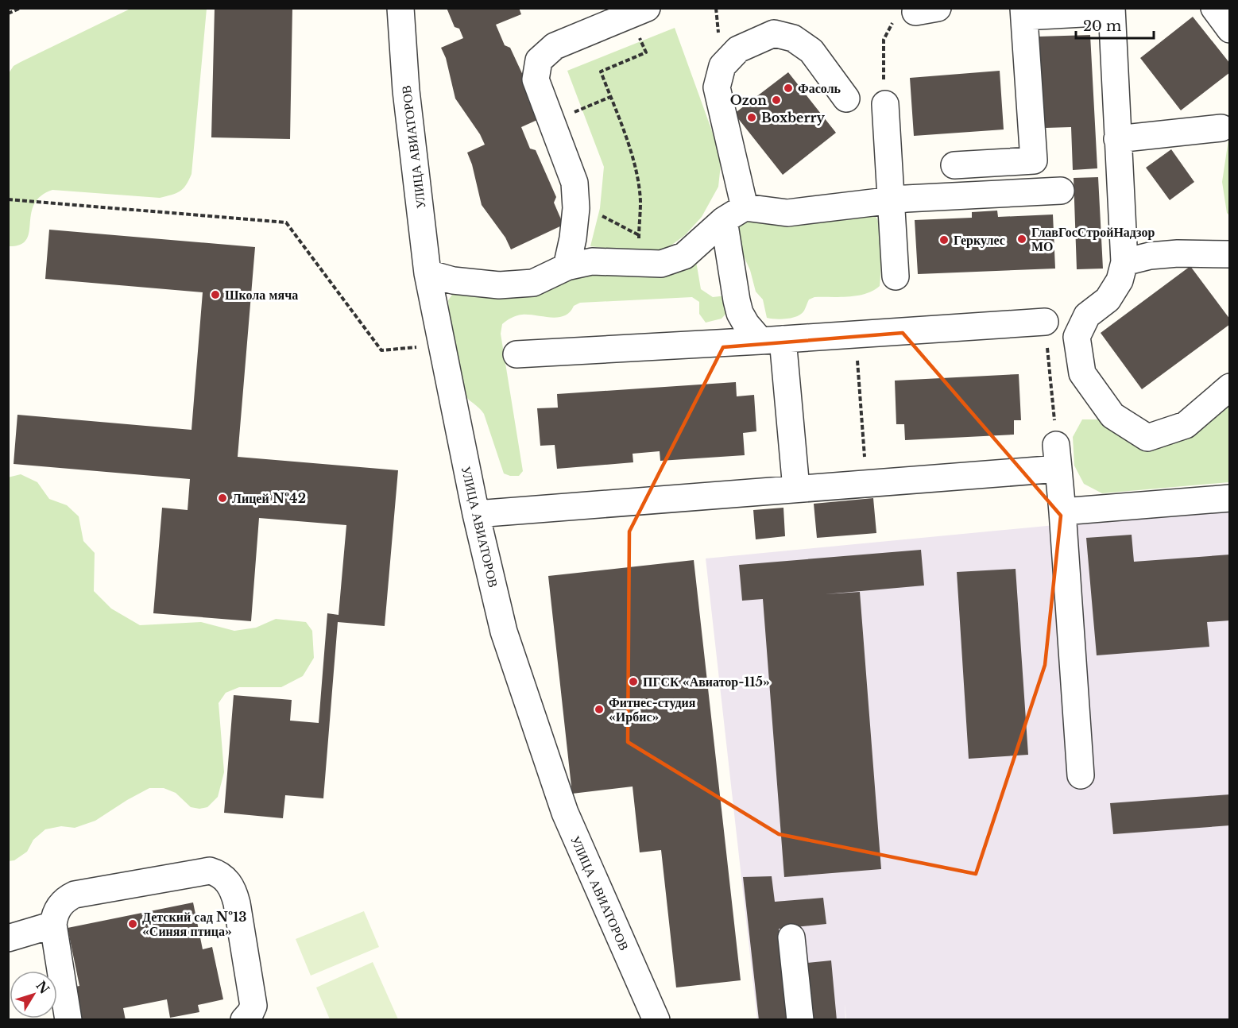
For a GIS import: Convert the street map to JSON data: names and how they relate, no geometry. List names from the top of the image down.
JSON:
{
  "streets": {
    "street": ["УЛИЦА АВИАТОРОВ"]
  },
  "places": [
    "Фасоль",
    "Ozon",
    "Boxberry",
    "ГлавГосСтройНадзор МО",
    "Геркулес",
    "Школа мяча",
    "Лицей №42",
    "ПГСК «Авиатор-115»",
    "Фитнес-студия «Ирбис»",
    "Детский сад №13 «Синяя птица»"
  ],
  "scale_bar": "20 m",
  "north": "top right"
}
